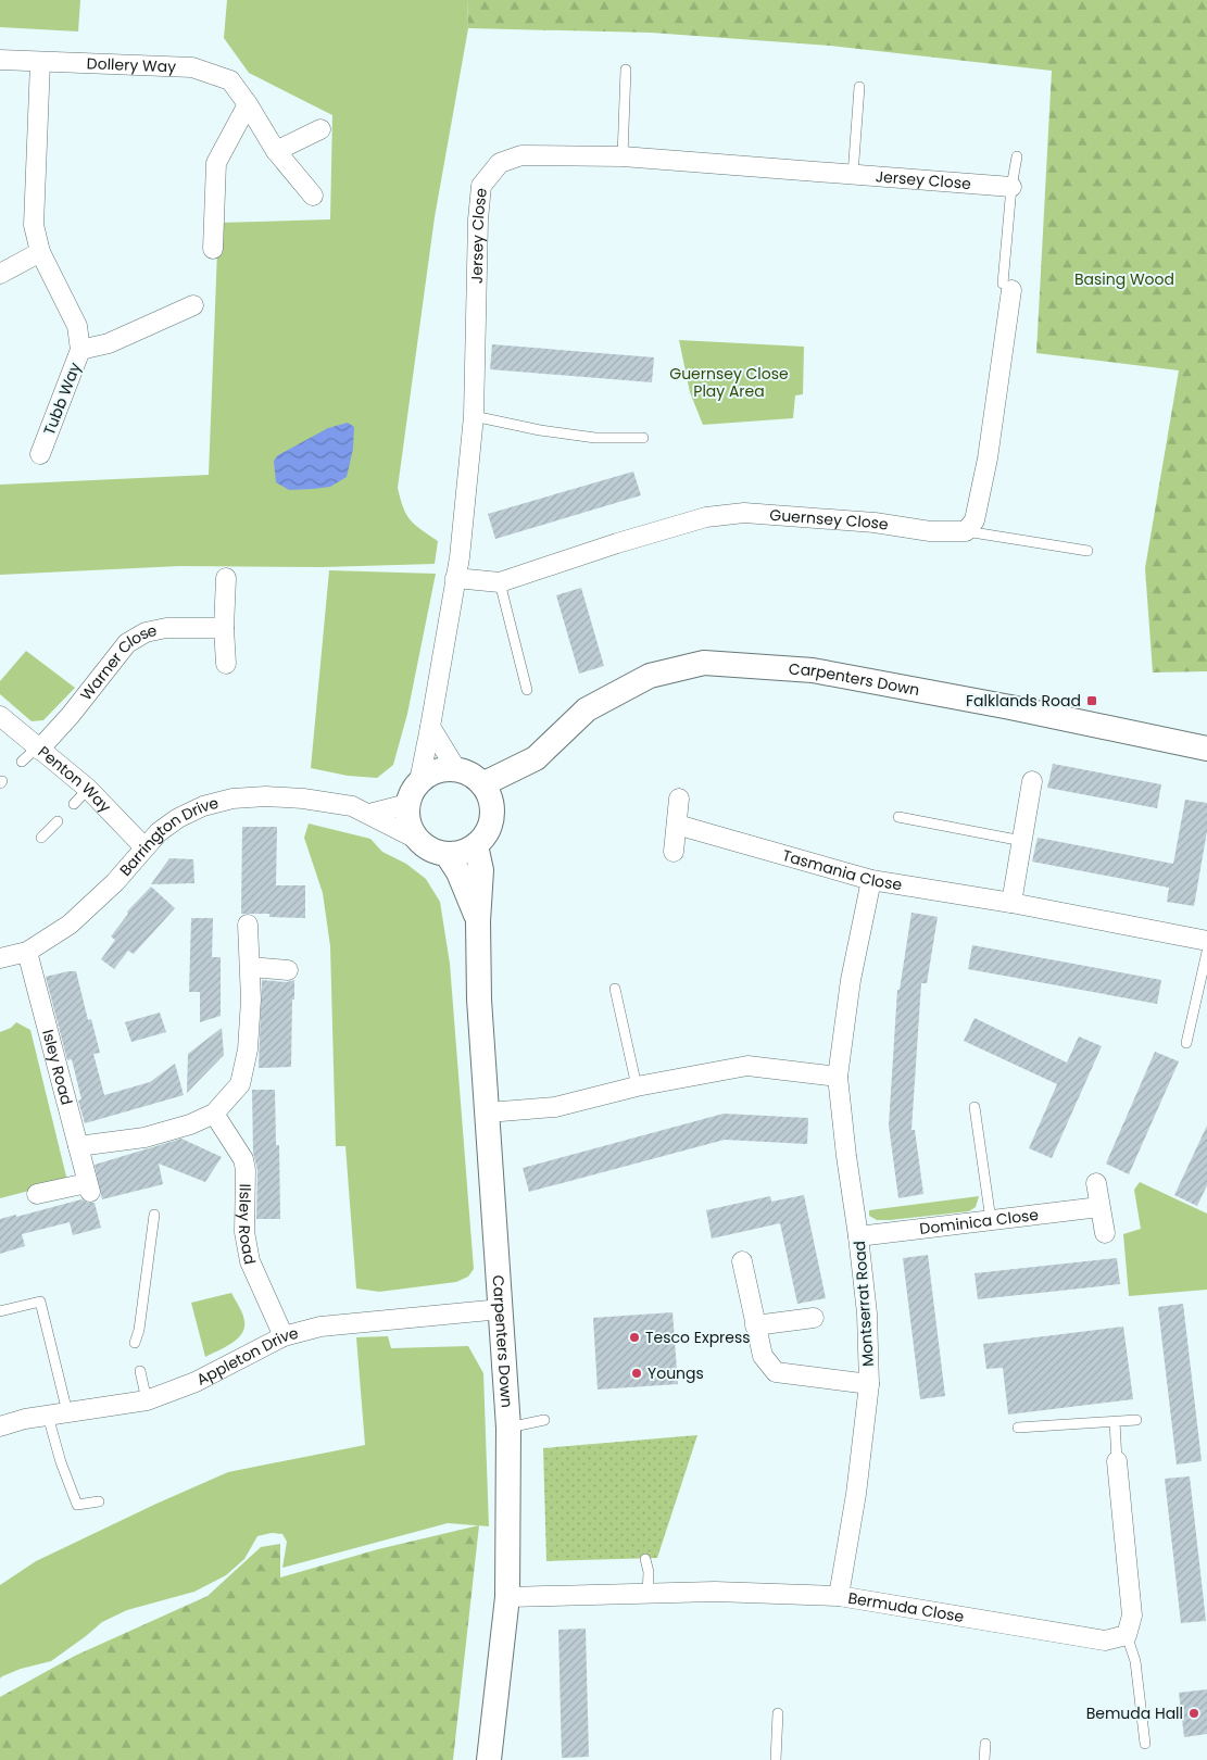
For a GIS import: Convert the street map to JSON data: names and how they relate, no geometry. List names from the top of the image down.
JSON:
{
  "streets": {
    "street": [
      "Dollery Way",
      "Jersey Close",
      "Tubb Way",
      "Guernsey Close",
      "Warner Close",
      "Carpenters Down",
      "Penton Way",
      "Barrington Drive",
      "Tasmania Close",
      "Isley Road",
      "Dominica Close",
      "Ilsley Road",
      "Montserrat Road",
      "Appleton Drive",
      "Bermuda Close"
    ]
  },
  "crossings": [
    ["Dollery Way", "Tubb Way"],
    ["Jersey Close", "Guernsey Close"],
    ["Jersey Close", "Carpenters Down"],
    ["Jersey Close", "Barrington Drive"],
    ["Warner Close", "Penton Way"],
    ["Carpenters Down", "Barrington Drive"],
    ["Carpenters Down", "Appleton Drive"],
    ["Carpenters Down", "Bermuda Close"],
    ["Penton Way", "Barrington Drive"],
    ["Barrington Drive", "Isley Road"],
    ["Tasmania Close", "Montserrat Road"],
    ["Dominica Close", "Montserrat Road"],
    ["Ilsley Road", "Appleton Drive"],
    ["Montserrat Road", "Bermuda Close"]
  ],
  "parks": ["Basing Wood", "Guernsey Close Play Area"],
  "places": {
    "transit": ["Falklands Road"],
    "other": ["Tesco Express", "Youngs", "Bemuda Hall"]
  }
}
